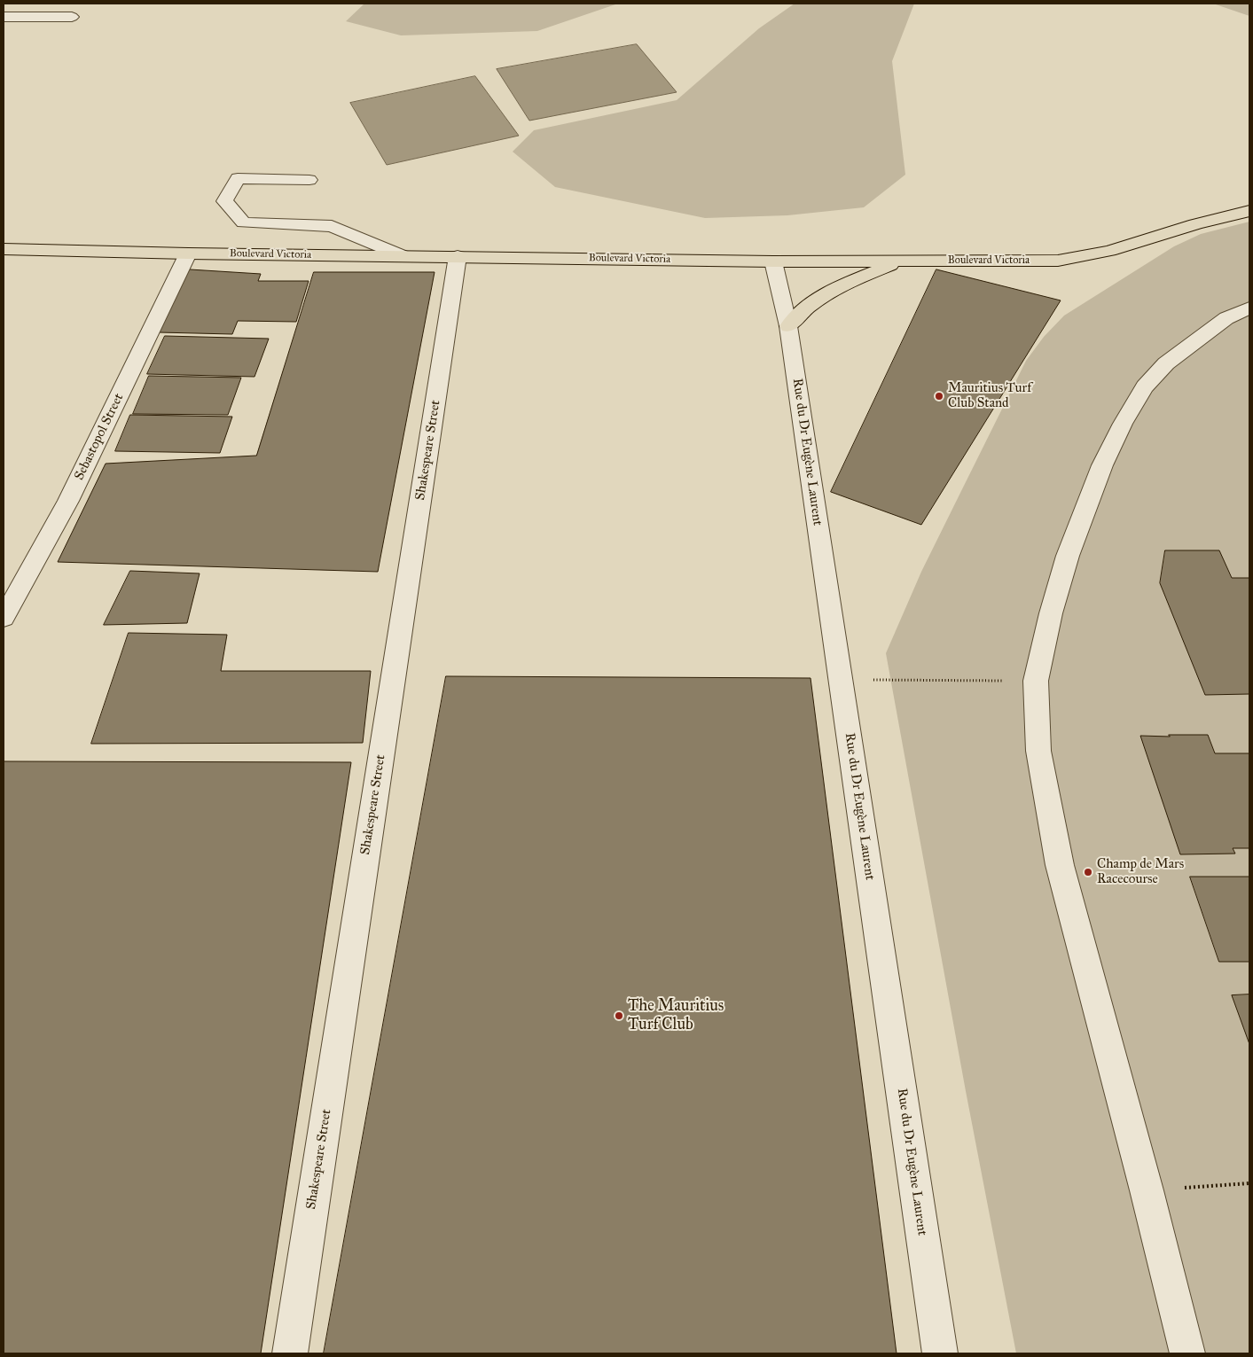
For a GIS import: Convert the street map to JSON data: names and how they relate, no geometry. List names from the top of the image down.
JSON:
{
  "streets": {
    "main road": ["Boulevard Victoria"],
    "street": ["Sebastopol Street", "Shakespeare Street", "Rue du Dr Eugène Laurent"]
  },
  "crossings": [
    ["Boulevard Victoria", "Sebastopol Street"],
    ["Boulevard Victoria", "Shakespeare Street"],
    ["Boulevard Victoria", "Rue du Dr Eugène Laurent"]
  ],
  "places": ["Mauritius Turf Club Stand", "Champ de Mars Racecourse", "The Mauritius Turf Club"]
}
